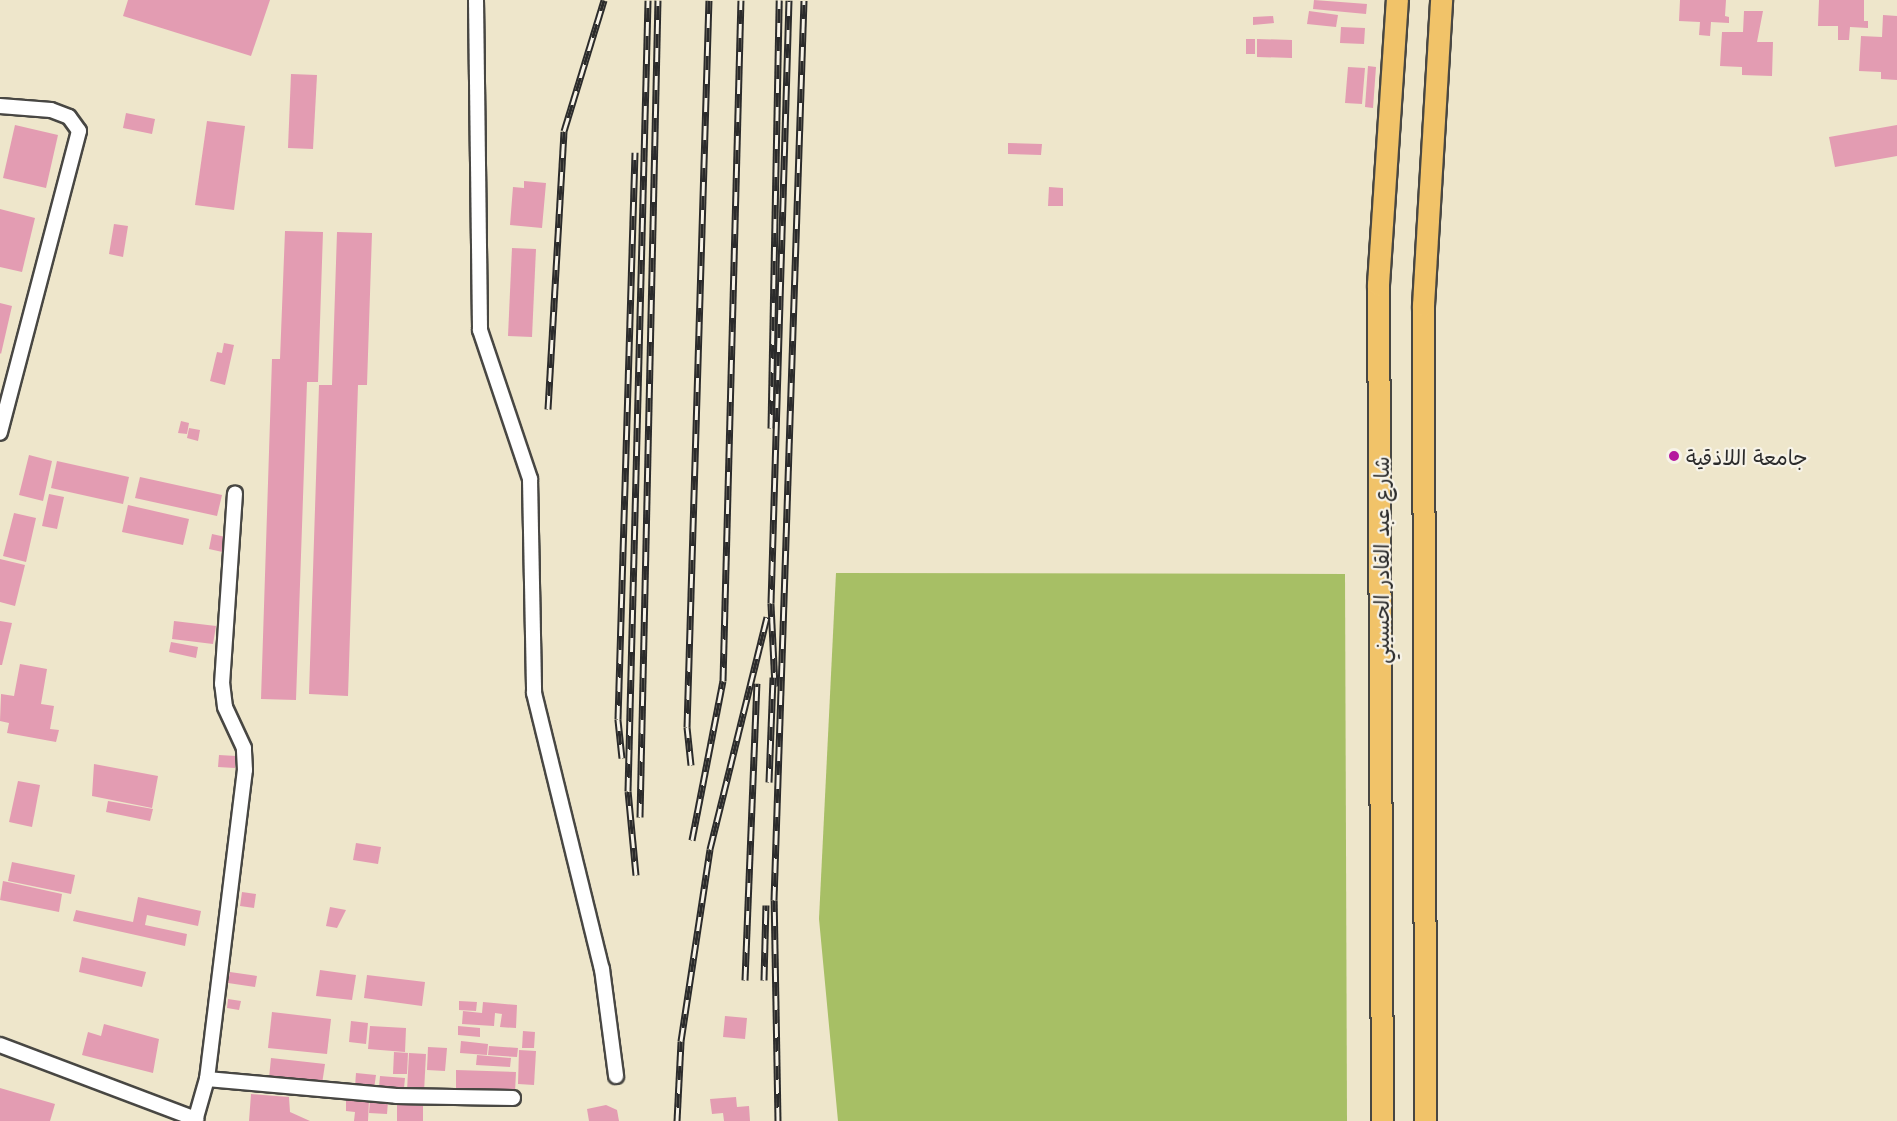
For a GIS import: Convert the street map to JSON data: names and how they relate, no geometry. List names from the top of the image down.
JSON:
{
  "streets": {
    "main road": ["شارع عبد القادر الحسيني"]
  },
  "places": ["جامعة اللاذقية"]
}
